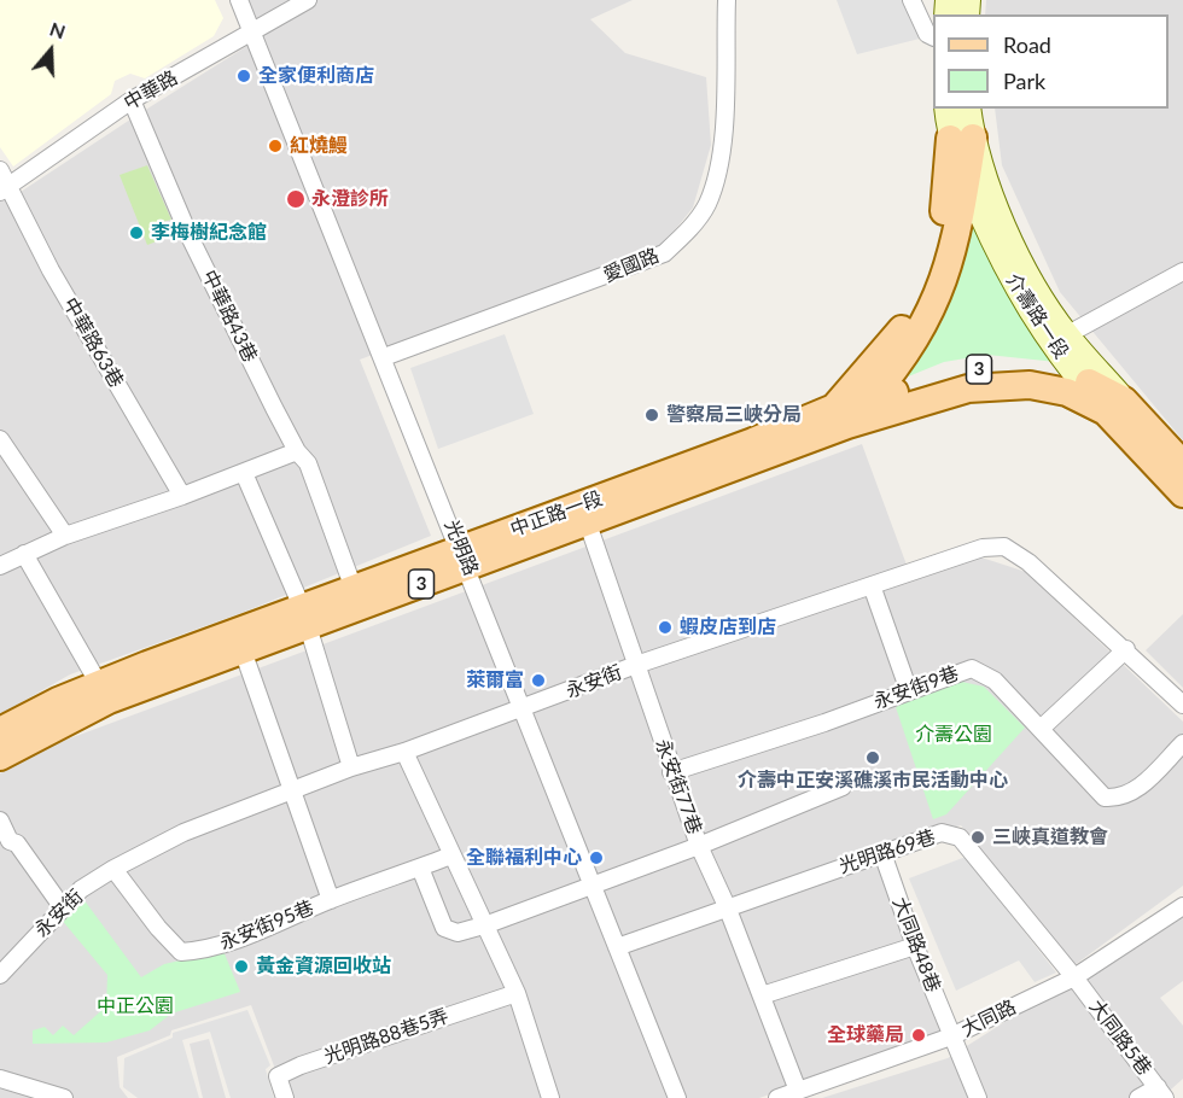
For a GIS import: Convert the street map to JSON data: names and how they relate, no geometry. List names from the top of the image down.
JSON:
{
  "streets": {
    "main road": ["介壽路一段", "3", "中正路一段"],
    "street": [
      "中華路",
      "愛國路",
      "中華路43巷",
      "中華路63巷",
      "光明路",
      "永安街",
      "永安街9巷",
      "永安街77巷",
      "光明路69巷",
      "永安街95巷",
      "大同路48巷",
      "大同路",
      "光明路88巷5弄",
      "大同路5巷"
    ]
  },
  "crossings": [
    ["中華路", "中華路43巷"],
    ["中華路", "中華路63巷"],
    ["中華路", "光明路"],
    ["愛國路", "光明路"],
    ["中華路43巷", "中正路一段"],
    ["介壽路一段", "中正路一段"],
    ["中正路一段", "光明路"],
    ["中正路一段", "永安街77巷"],
    ["光明路", "永安街"],
    ["光明路", "光明路69巷"],
    ["永安街", "永安街77巷"],
    ["永安街", "永安街95巷"],
    ["永安街9巷", "永安街77巷"],
    ["永安街77巷", "光明路69巷"],
    ["光明路69巷", "大同路48巷"],
    ["光明路69巷", "大同路"],
    ["光明路69巷", "大同路5巷"],
    ["大同路48巷", "大同路"],
    ["大同路", "大同路5巷"]
  ],
  "parks": ["介壽公園", "中正公園"],
  "places": [
    "全家便利商店",
    "紅燒鰻",
    "永澄診所",
    "李梅樹紀念館",
    "警察局三峽分局",
    "蝦皮店到店",
    "萊爾富",
    "介壽中正安溪礁溪市民活動中心",
    "三峽真道教會",
    "全聯福利中心",
    "黃金資源回收站",
    "全球藥局"
  ],
  "legend": ["Road", "Park"],
  "north": "top"
}
